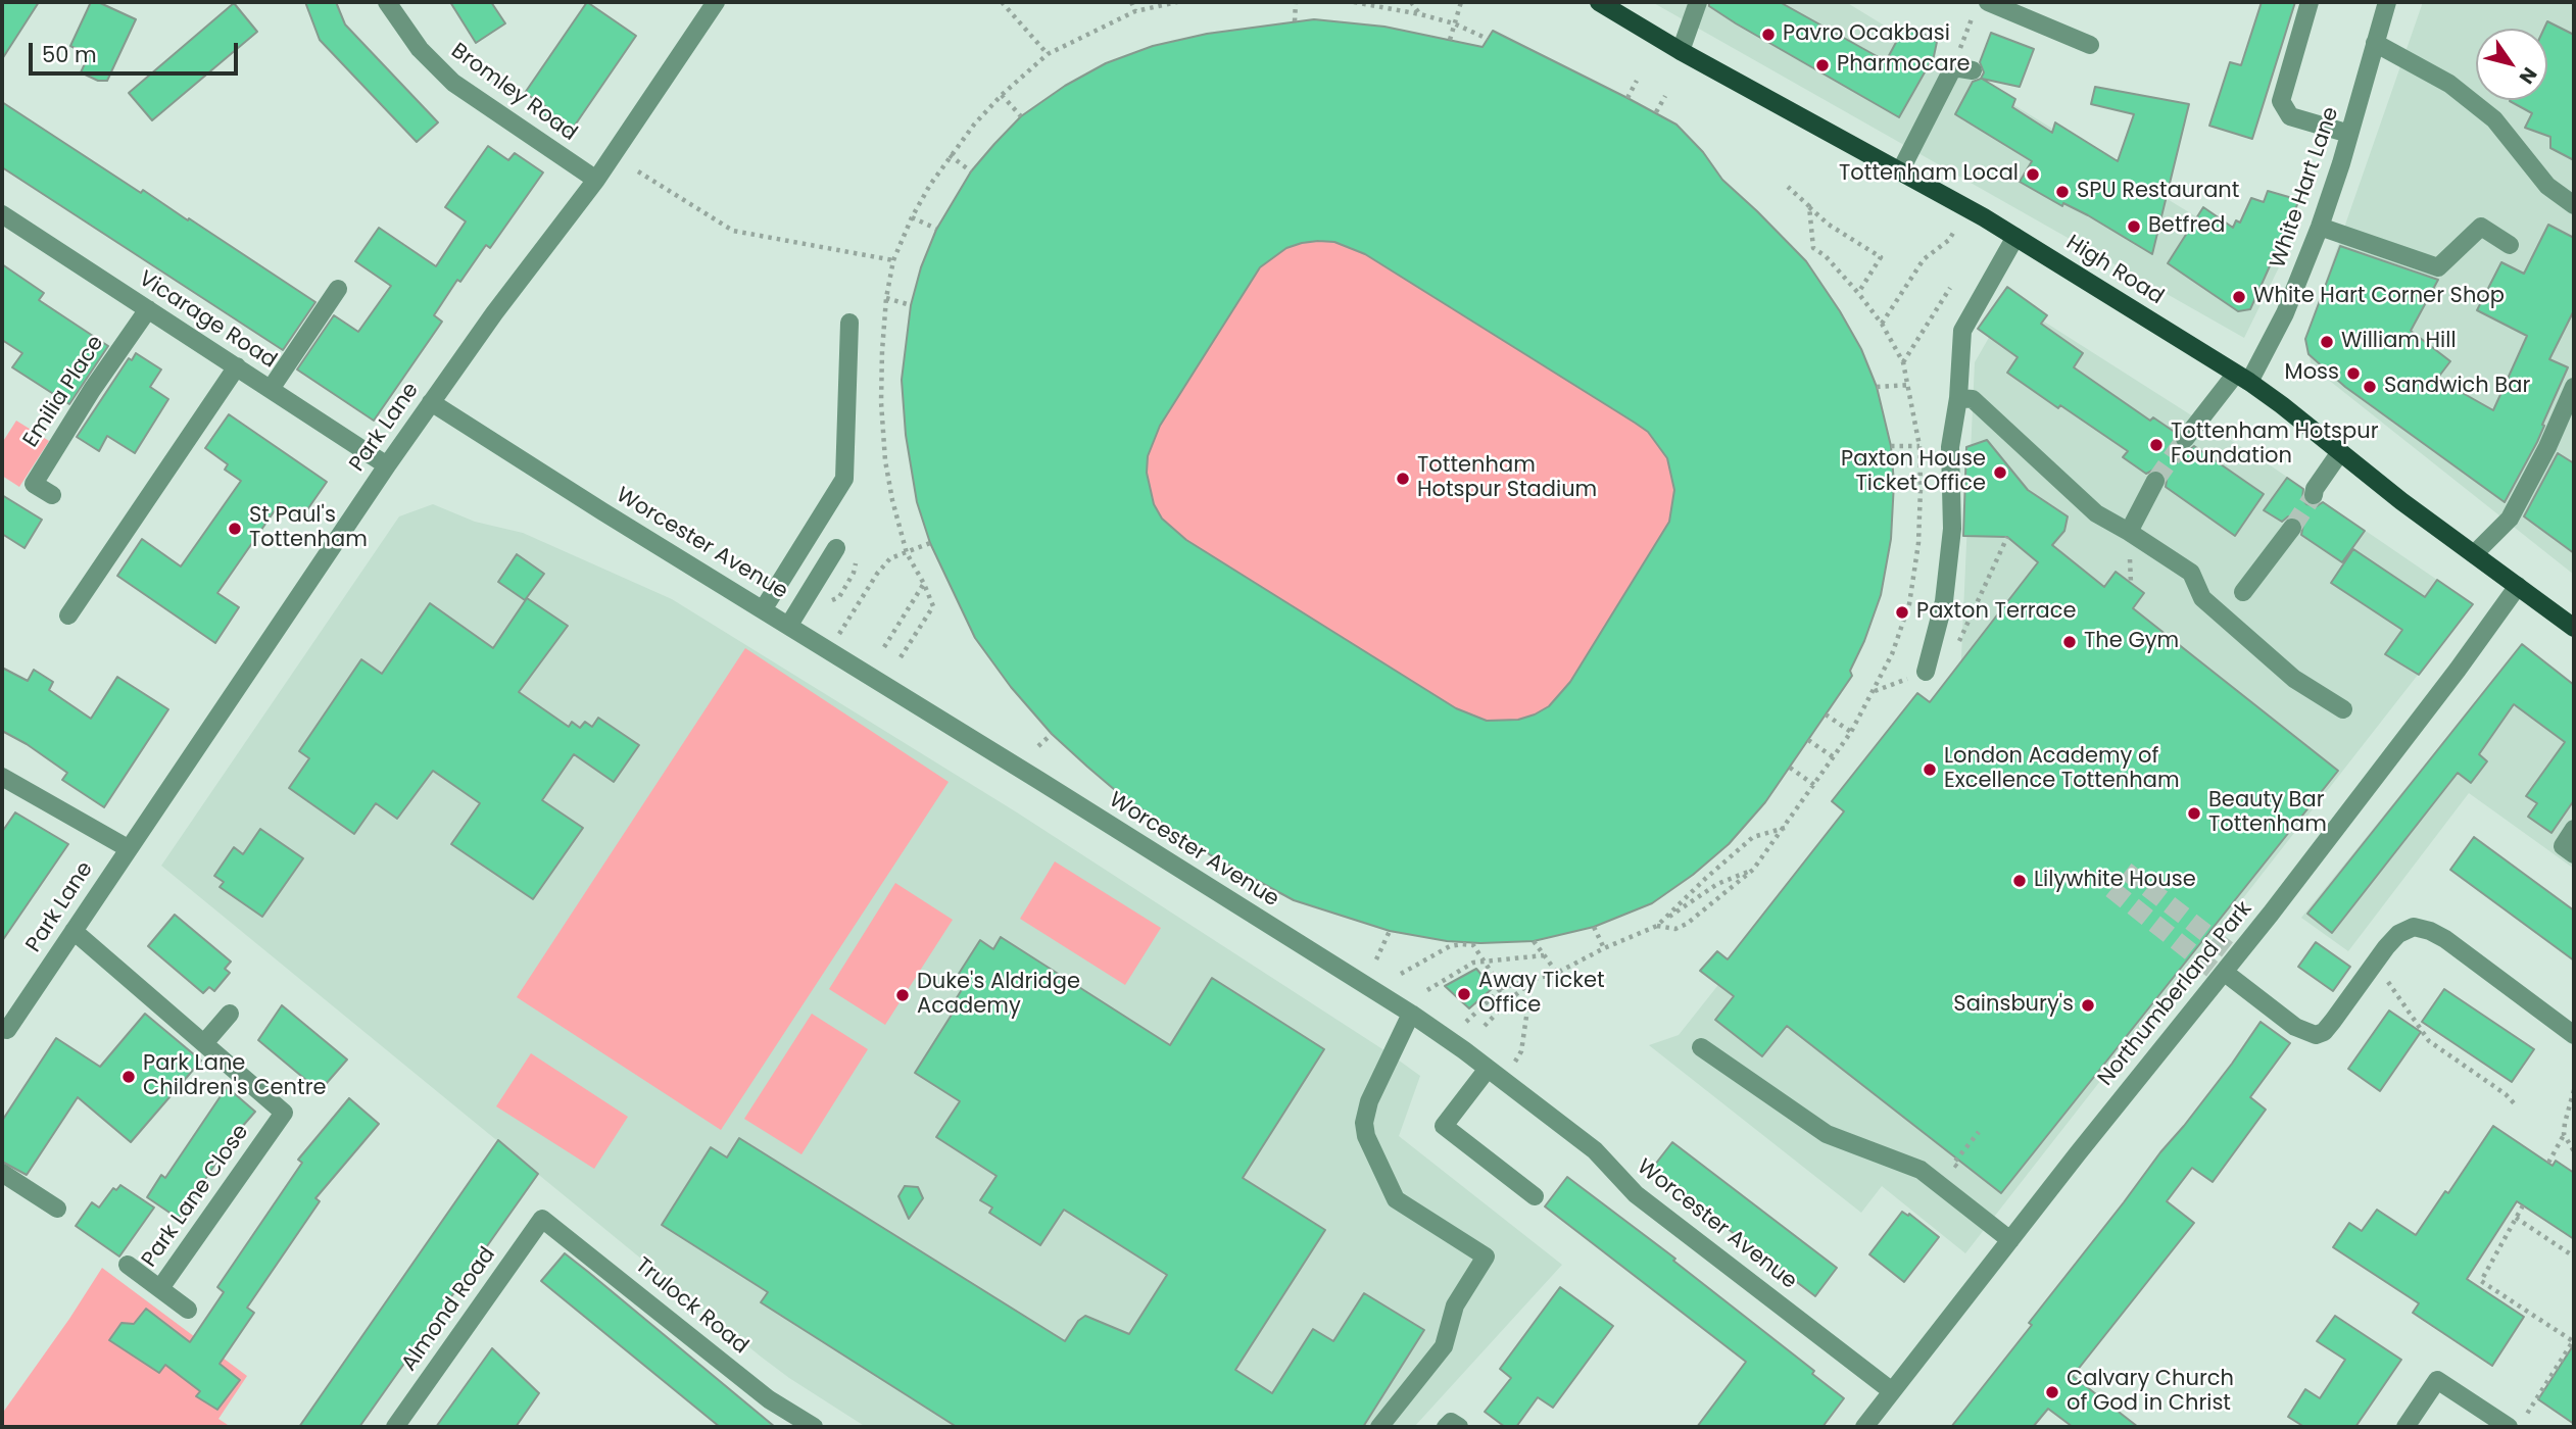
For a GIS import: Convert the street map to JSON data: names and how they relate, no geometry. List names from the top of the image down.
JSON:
{
  "streets": {
    "main road": ["High Road"],
    "street": [
      "Bromley Road",
      "White Hart Lane",
      "Vicarage Road",
      "Emilia Place",
      "Park Lane",
      "Worcester Avenue",
      "Northumberland Park",
      "Park Lane Close",
      "Trulock Road",
      "Almond Road"
    ]
  },
  "crossings": [
    ["Bromley Road", "Park Lane"],
    ["White Hart Lane", "High Road"],
    ["High Road", "Northumberland Park"],
    ["Vicarage Road", "Emilia Place"],
    ["Vicarage Road", "Park Lane"],
    ["Park Lane", "Worcester Avenue"],
    ["Park Lane", "Park Lane Close"],
    ["Worcester Avenue", "Northumberland Park"],
    ["Trulock Road", "Almond Road"]
  ],
  "places": [
    "Pavro Ocakbasi",
    "Pharmocare",
    "Tottenham Local",
    "SPU Restaurant",
    "Betfred",
    "White Hart Corner Shop",
    "William Hill",
    "Moss",
    "Sandwich Bar",
    "Tottenham Hotspur Foundation",
    "Paxton House Ticket Office",
    "Tottenham Hotspur Stadium",
    "St Paul's Tottenham",
    "Paxton Terrace",
    "The Gym",
    "London Academy of Excellence Tottenham",
    "Beauty Bar Tottenham",
    "Lilywhite House",
    "Away Ticket Office",
    "Duke's Aldridge Academy",
    "Sainsbury's",
    "Park Lane Children's Centre",
    "Calvary Church of God in Christ"
  ],
  "scale_bar": "50 m",
  "north": "bottom right"
}
